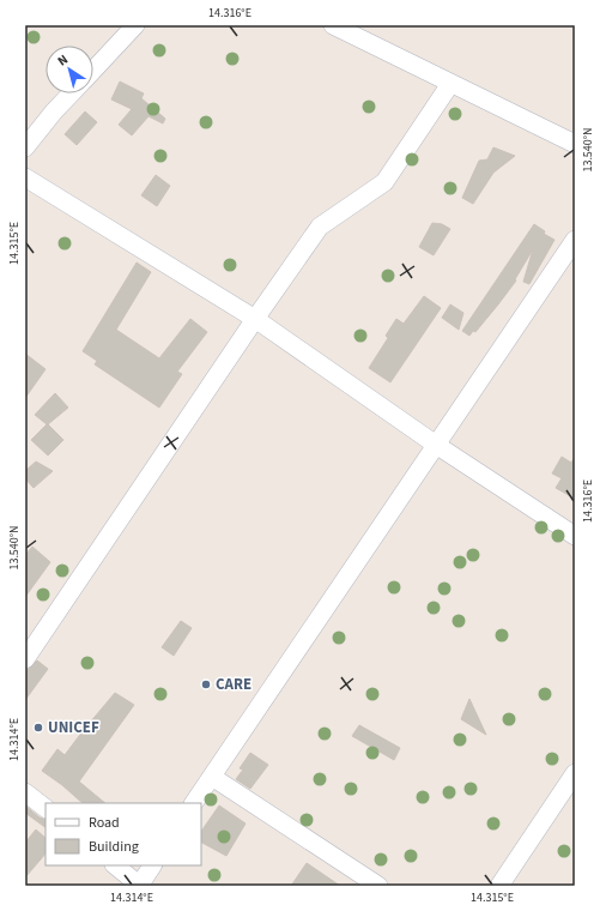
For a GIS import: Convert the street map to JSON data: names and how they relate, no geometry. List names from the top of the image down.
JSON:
{
  "places": ["CARE", "UNICEF"],
  "legend": ["Road", "Building"],
  "north": "top left",
  "coordinates": [
    "14.316°E",
    "13.540°N",
    "14.315°E",
    "14.314°E"
  ]
}
